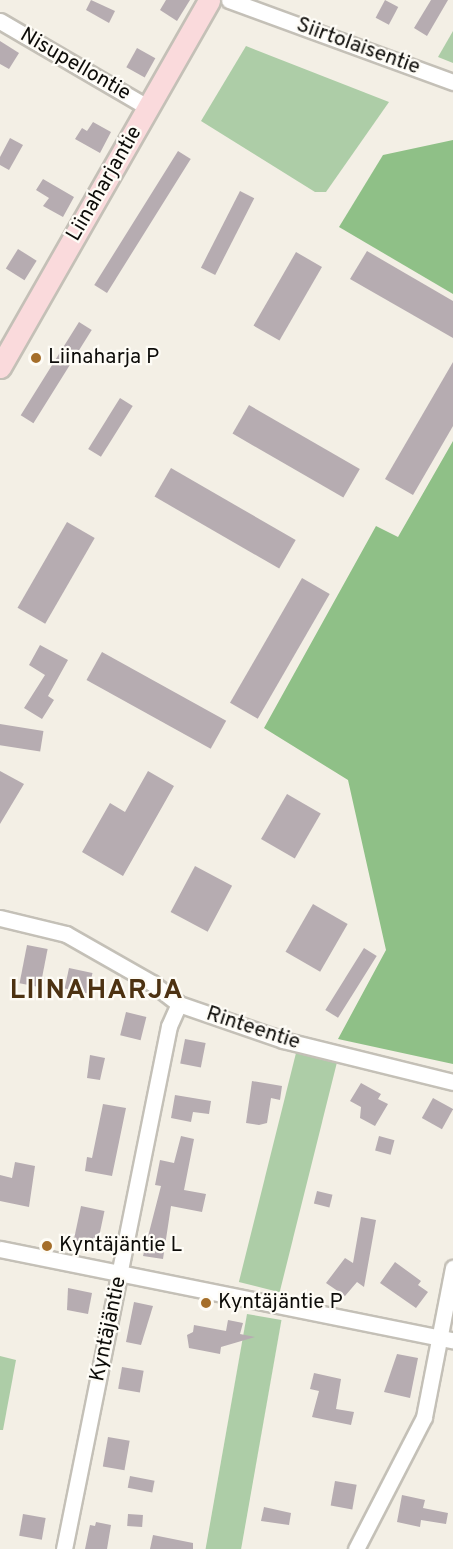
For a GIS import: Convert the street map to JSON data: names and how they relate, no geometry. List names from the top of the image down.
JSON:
{
  "streets": {
    "main road": ["Liinaharjantie"],
    "street": [
      "Siirtolaisentie",
      "Nisupellontie",
      "Rinteentie",
      "Kyntäjäntie"
    ]
  },
  "crossings": [
    ["Nisupellontie", "Liinaharjantie"],
    ["Rinteentie", "Kyntäjäntie"]
  ],
  "districts": ["LIINAHARJA"],
  "places": ["Liinaharja P", "Kyntäjäntie L", "Kyntäjäntie P"]
}
